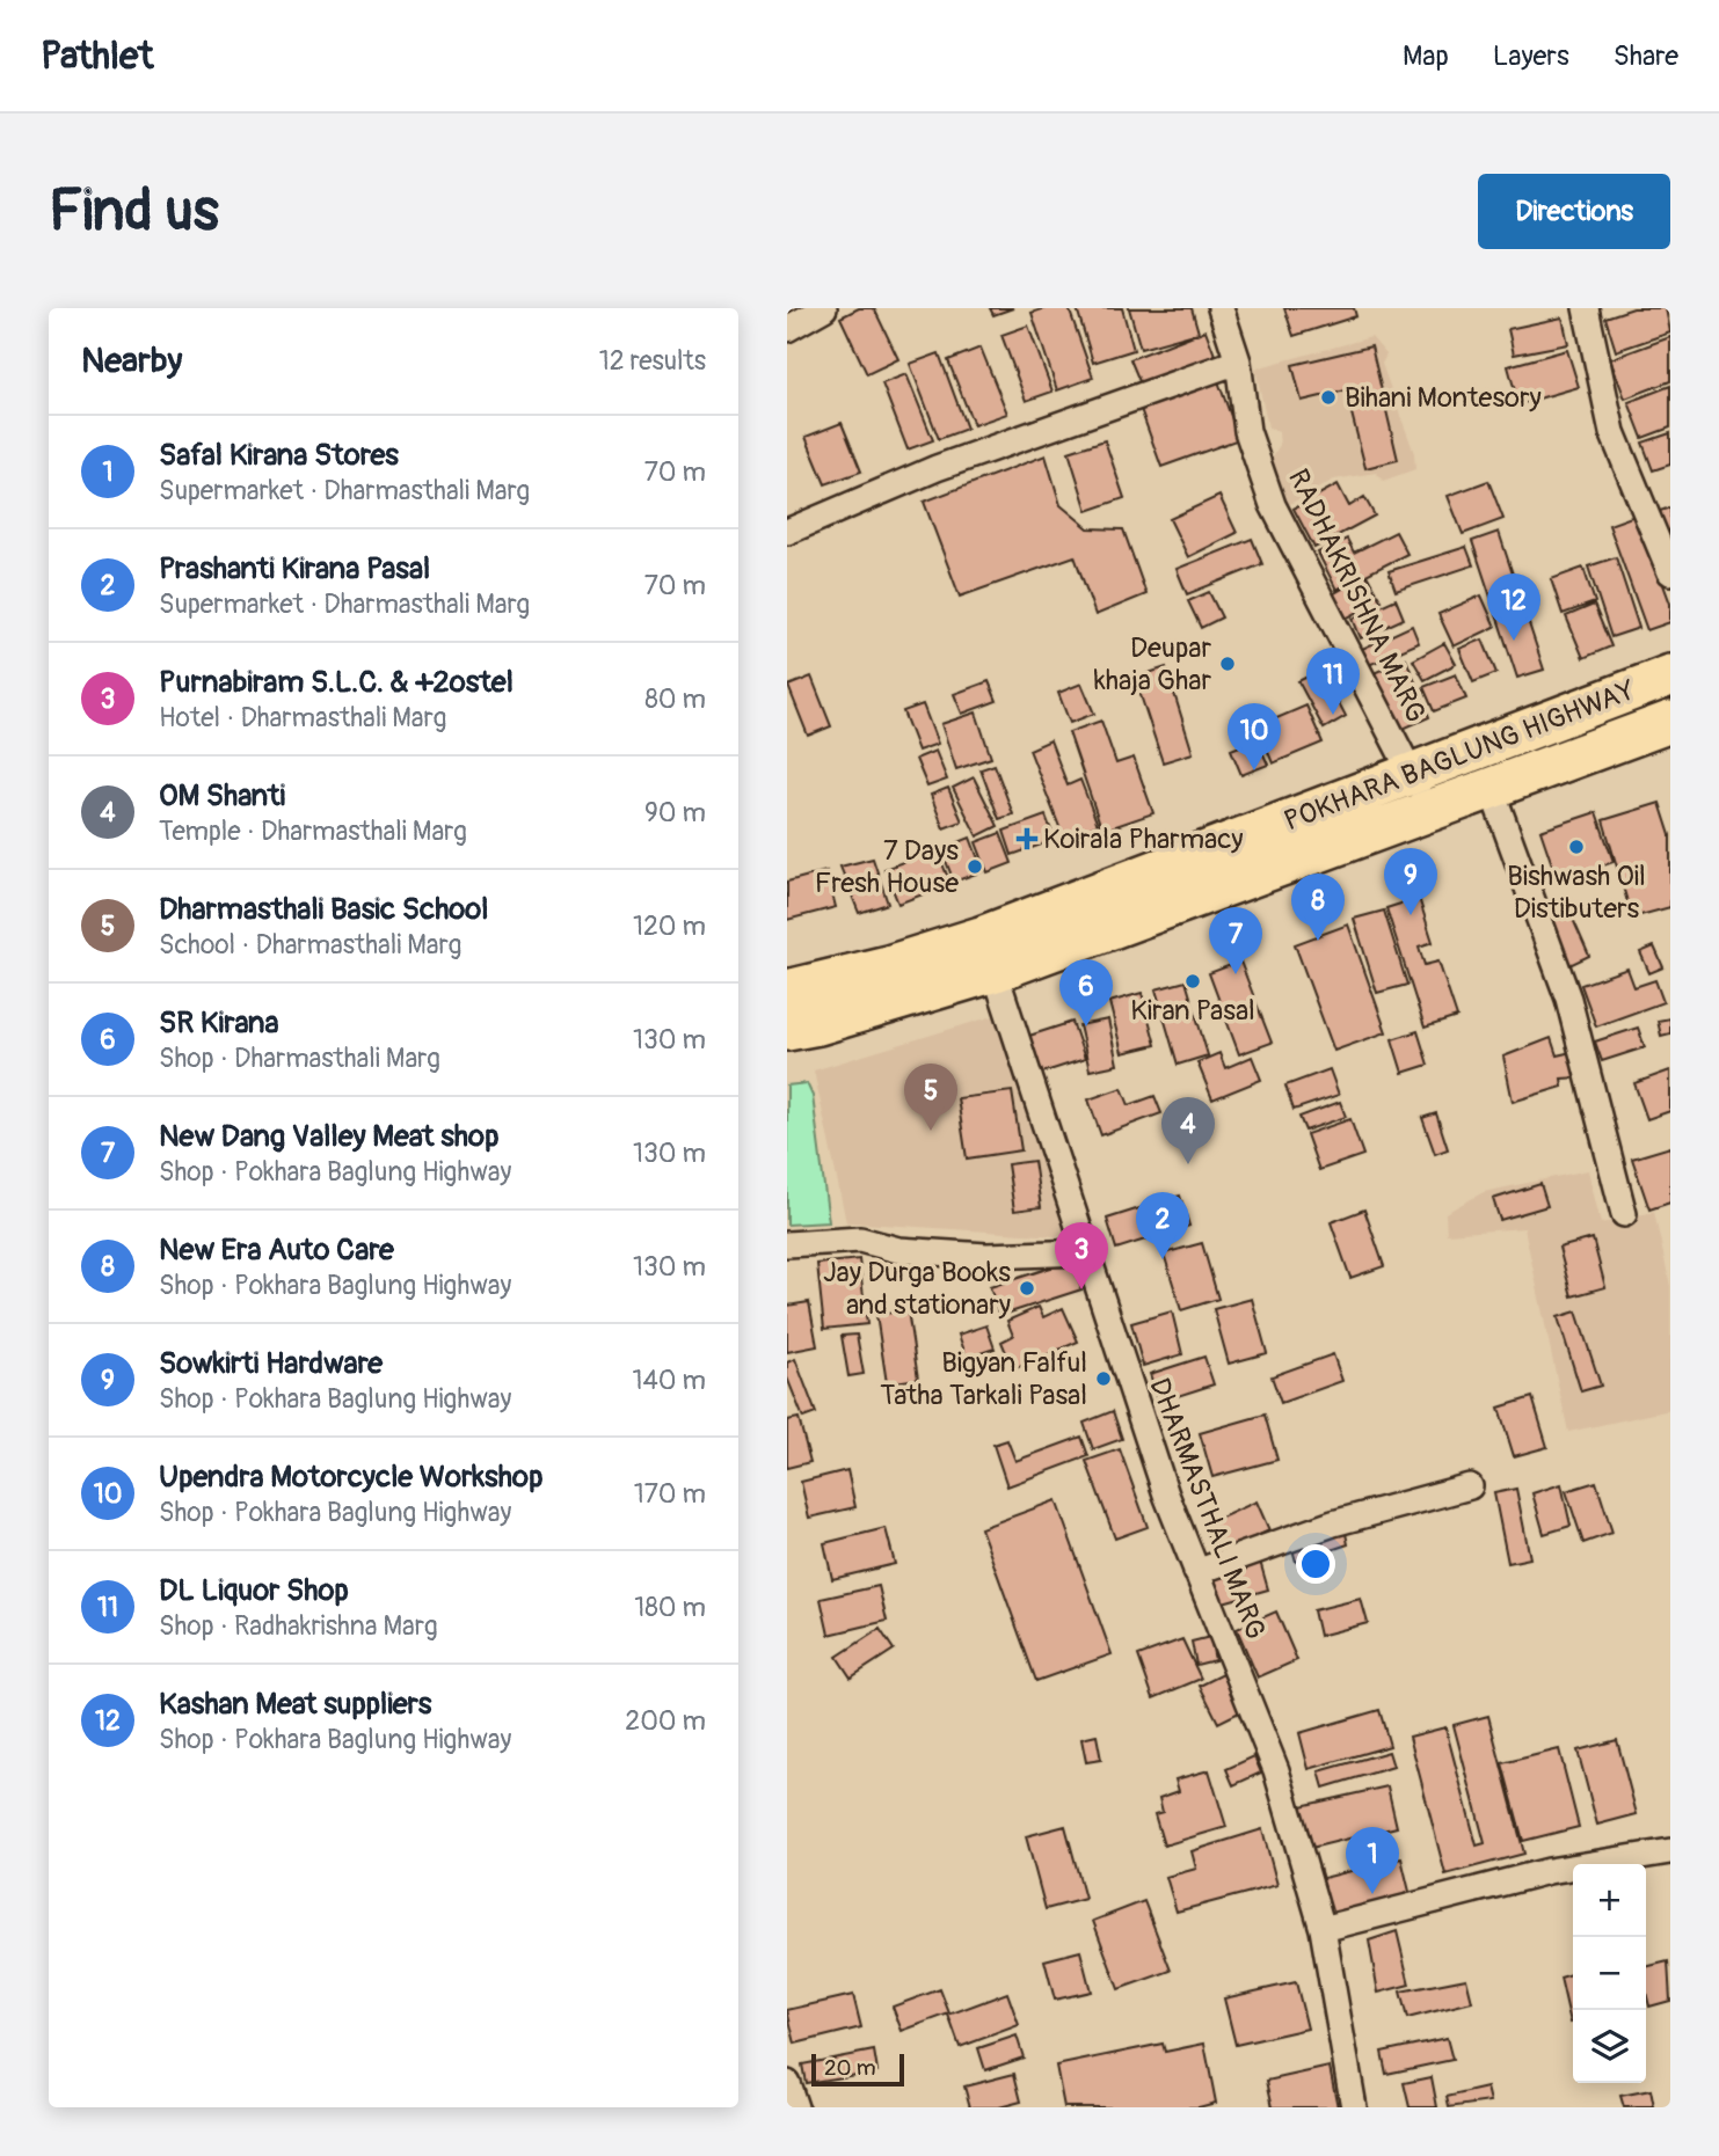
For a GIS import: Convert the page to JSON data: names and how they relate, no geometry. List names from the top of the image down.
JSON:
{
  "streets": {
    "highway": ["POKHARA BAGLUNG HIGHWAY"],
    "street": ["RADHAKRISHNA MARG", "DHARMASTHALI MARG"]
  },
  "crossings": [
    ["RADHAKRISHNA MARG", "POKHARA BAGLUNG HIGHWAY"],
    ["POKHARA BAGLUNG HIGHWAY", "DHARMASTHALI MARG"]
  ],
  "places": {
    "other": [
      "Bihani Montesory",
      "Deupar khaja Ghar",
      "Bishwash Oil Distibuters",
      "7 Days Fresh House",
      "Kiran Pasal",
      "Jay Durga Books and stationary",
      "Bigyan Falful Tatha Tarkali Pasal"
    ],
    "health": ["Koirala Pharmacy"]
  },
  "scale_bar": "20 m",
  "page": {
    "header": "Pathlet",
    "nav": ["Map", "Layers", "Share"],
    "buttons": "Directions",
    "title": "Find us",
    "heading": ["Nearby", "12 results"],
    "list": [
      {
        "mark": "1",
        "name": "Safal Kirana Stores",
        "note": "Supermarket · Dharmasthali Marg",
        "value": "70 m"
      },
      {
        "mark": "2",
        "name": "Prashanti Kirana Pasal",
        "note": "Supermarket · Dharmasthali Marg",
        "value": "70 m"
      },
      {
        "mark": "3",
        "name": "Purnabiram S.L.C. & +2ostel",
        "note": "Hotel · Dharmasthali Marg",
        "value": "80 m"
      },
      {
        "mark": "4",
        "name": "OM Shanti",
        "note": "Temple · Dharmasthali Marg",
        "value": "90 m"
      },
      {
        "mark": "5",
        "name": "Dharmasthali Basic School",
        "note": "School · Dharmasthali Marg",
        "value": "120 m"
      },
      {
        "mark": "6",
        "name": "SR Kirana",
        "note": "Shop · Dharmasthali Marg",
        "value": "130 m"
      },
      {
        "mark": "7",
        "name": "New Dang Valley Meat shop",
        "note": "Shop · Pokhara Baglung Highway",
        "value": "130 m"
      },
      {
        "mark": "8",
        "name": "New Era Auto Care",
        "note": "Shop · Pokhara Baglung Highway",
        "value": "130 m"
      },
      {
        "mark": "9",
        "name": "Sowkirti Hardware",
        "note": "Shop · Pokhara Baglung Highway",
        "value": "140 m"
      },
      {
        "mark": "10",
        "name": "Upendra Motorcycle Workshop",
        "note": "Shop · Pokhara Baglung Highway",
        "value": "170 m"
      },
      {
        "mark": "11",
        "name": "DL Liquor Shop",
        "note": "Shop · Radhakrishna Marg",
        "value": "180 m"
      },
      {
        "mark": "12",
        "name": "Kashan Meat suppliers",
        "note": "Shop · Pokhara Baglung Highway",
        "value": "200 m"
      }
    ],
    "pins": [
      "12",
      "11",
      "10",
      "9",
      "8",
      "7",
      "6",
      "5",
      "4",
      "2",
      "3",
      "1"
    ],
    "map_buttons": ["+", "−"],
    "scale": "20 m"
  }
}
